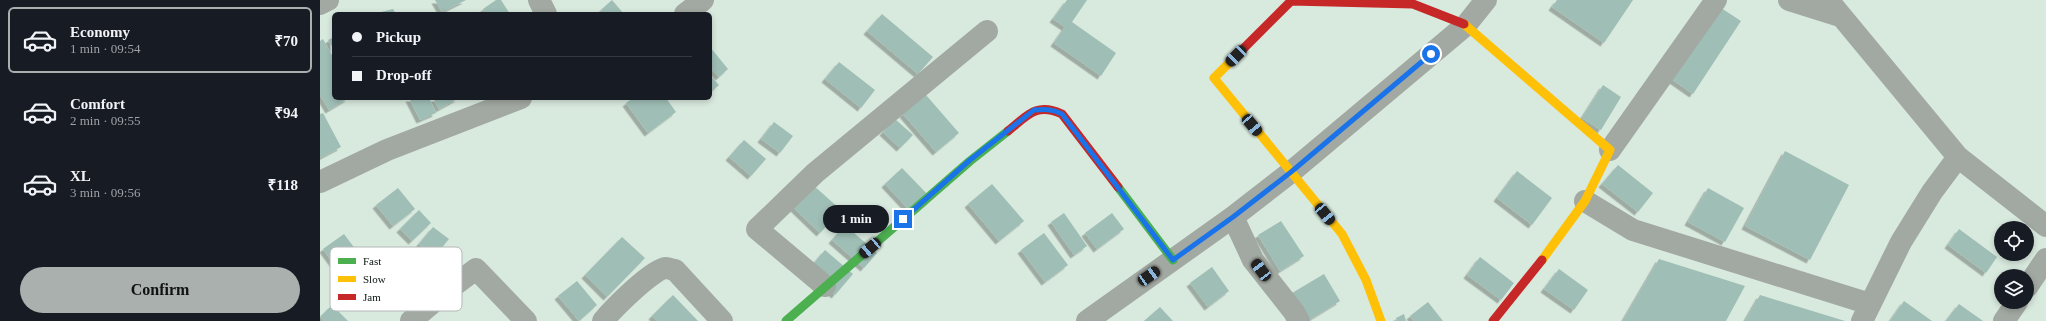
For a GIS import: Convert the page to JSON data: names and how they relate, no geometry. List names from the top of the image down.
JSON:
{
  "legend": ["Fast", "Slow", "Jam"],
  "page": {
    "list": [
      {
        "name": "Economy",
        "note": "1 min · 09:54",
        "value": "₹70"
      },
      {
        "name": "Comfort",
        "note": "2 min · 09:55",
        "value": "₹94"
      },
      {
        "name": "XL",
        "note": "3 min · 09:56",
        "value": "₹118"
      }
    ],
    "banner": ["Pickup", "Drop-off"],
    "bubble": "1 min",
    "buttons": "Confirm"
  }
}
